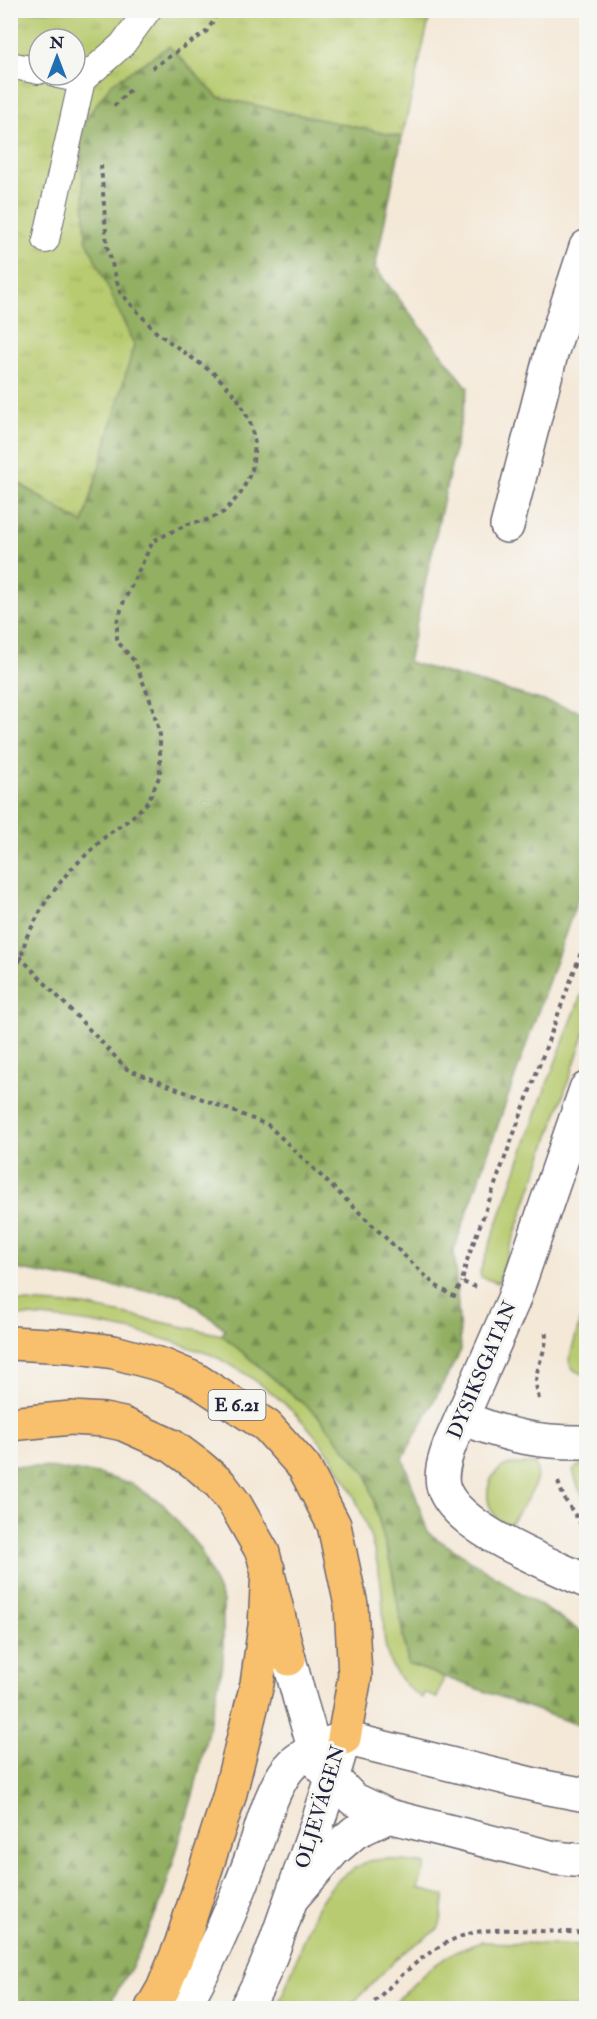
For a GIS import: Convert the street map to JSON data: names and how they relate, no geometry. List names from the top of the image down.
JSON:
{
  "streets": {
    "highway": ["E 6.21"],
    "street": ["DYSIKSGATAN", "OLJEVÄGEN"]
  },
  "crossings": [
    ["E 6.21", "OLJEVÄGEN"]
  ],
  "north": "top"
}
